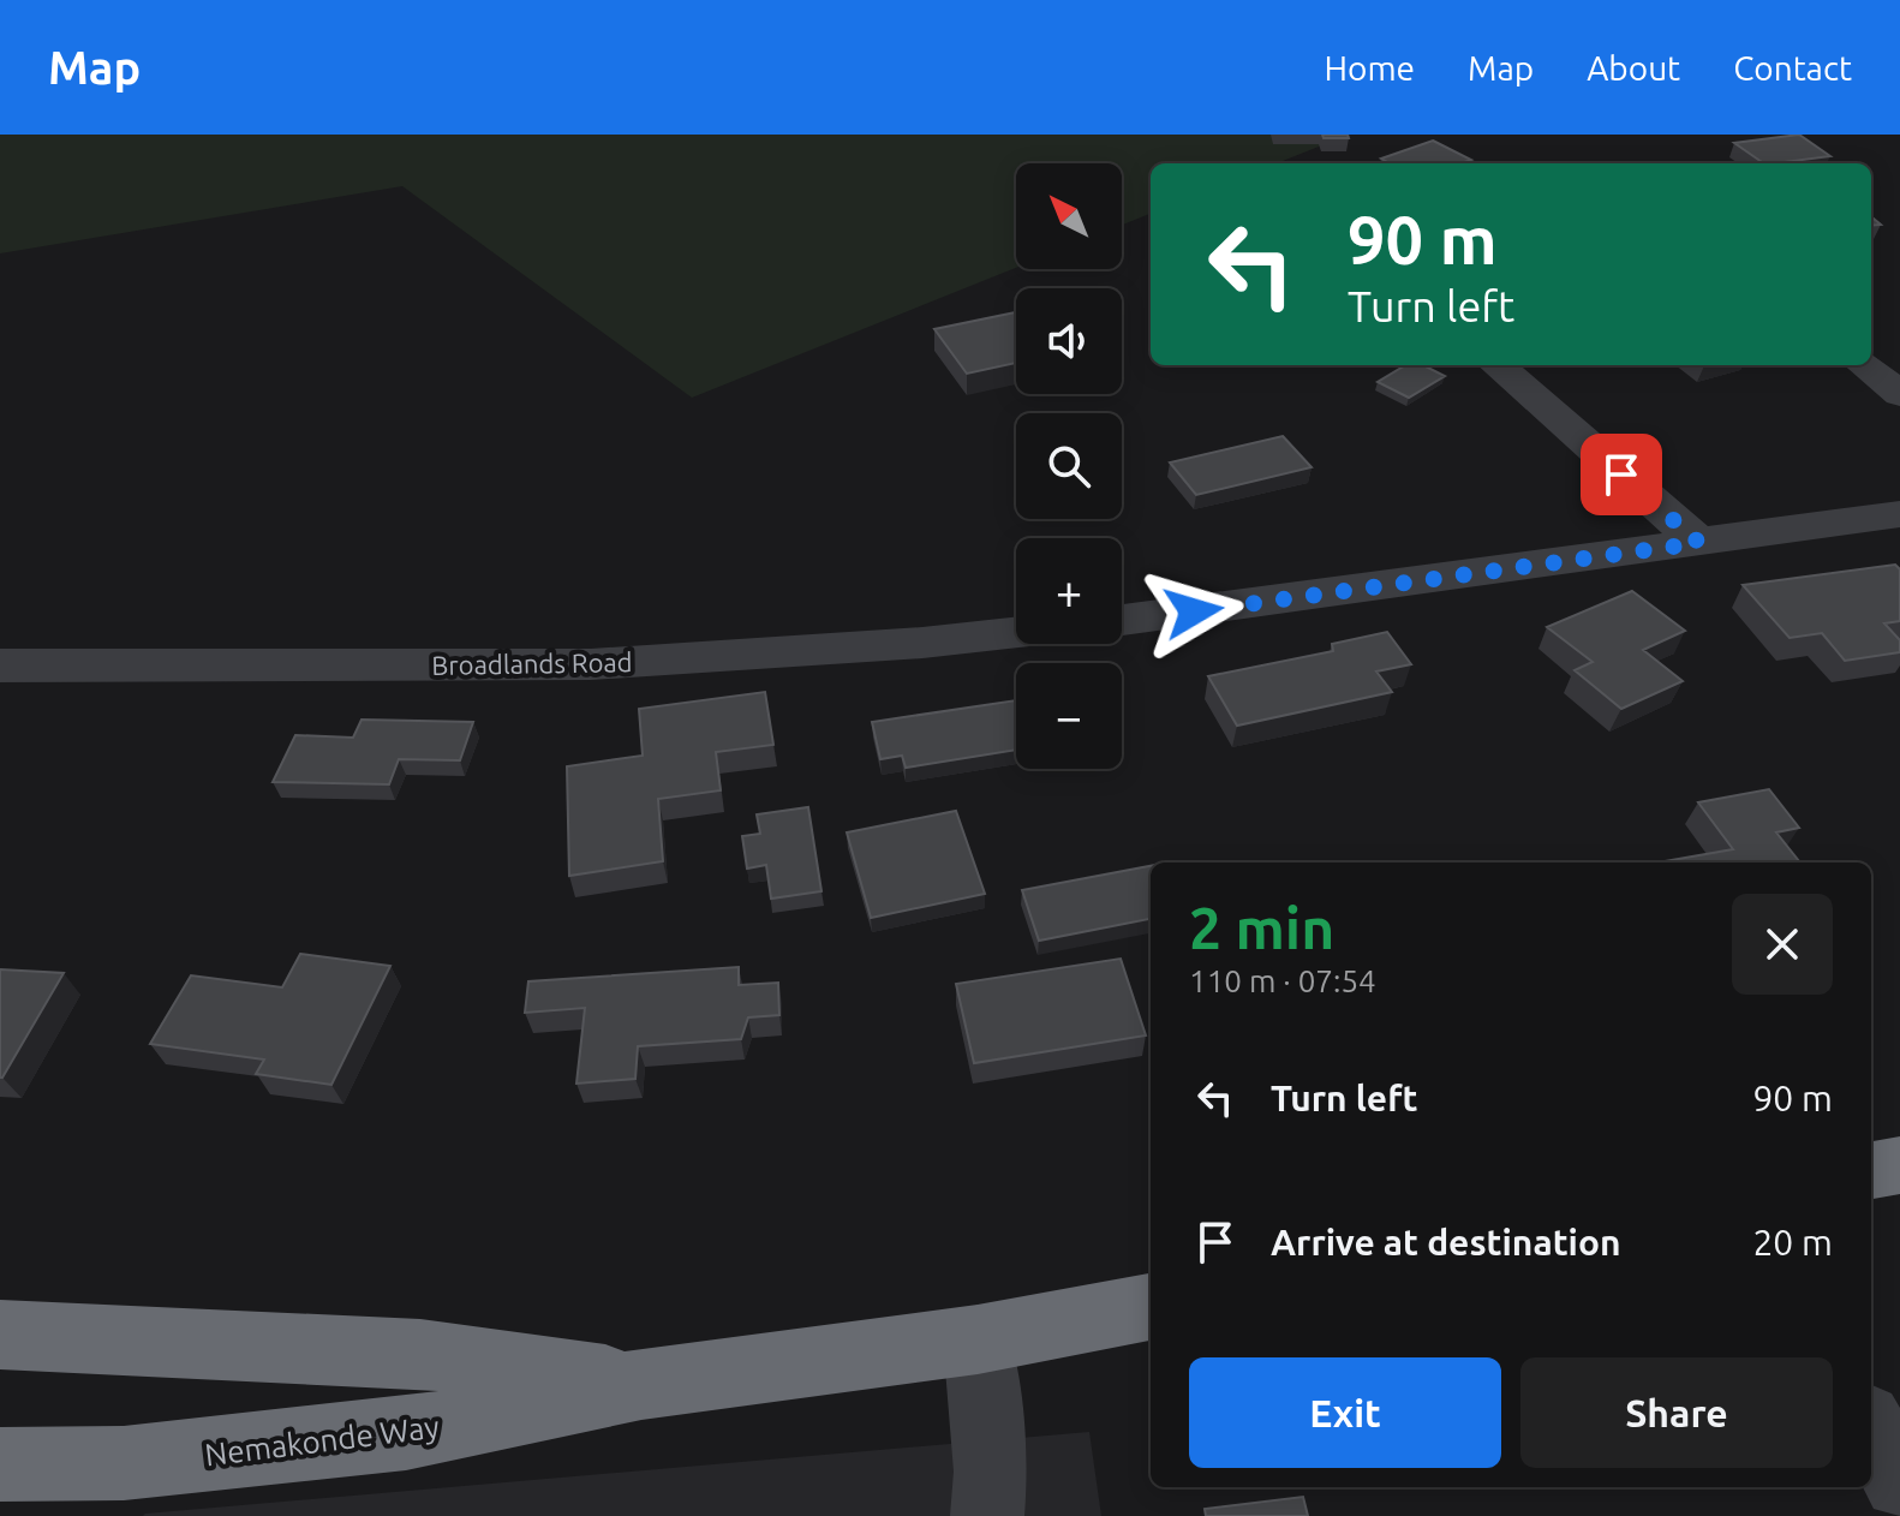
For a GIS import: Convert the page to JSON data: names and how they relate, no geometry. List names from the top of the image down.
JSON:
{
  "streets": {
    "highway": ["Nemakonde Way"],
    "street": ["Broadlands Road"]
  },
  "north": "top left",
  "page": {
    "header": "Map",
    "nav": [
      "Home",
      "Map",
      "About",
      "Contact"
    ],
    "map_buttons": ["+", "−"],
    "turn": ["90 m", "Turn left"],
    "heading": ["2 min", "110 m · 07:54"],
    "list": [
      {
        "name": "Turn left",
        "value": "90 m"
      },
      {
        "name": "Arrive at destination",
        "value": "20 m"
      }
    ],
    "buttons": ["Exit", "Share"]
  }
}
